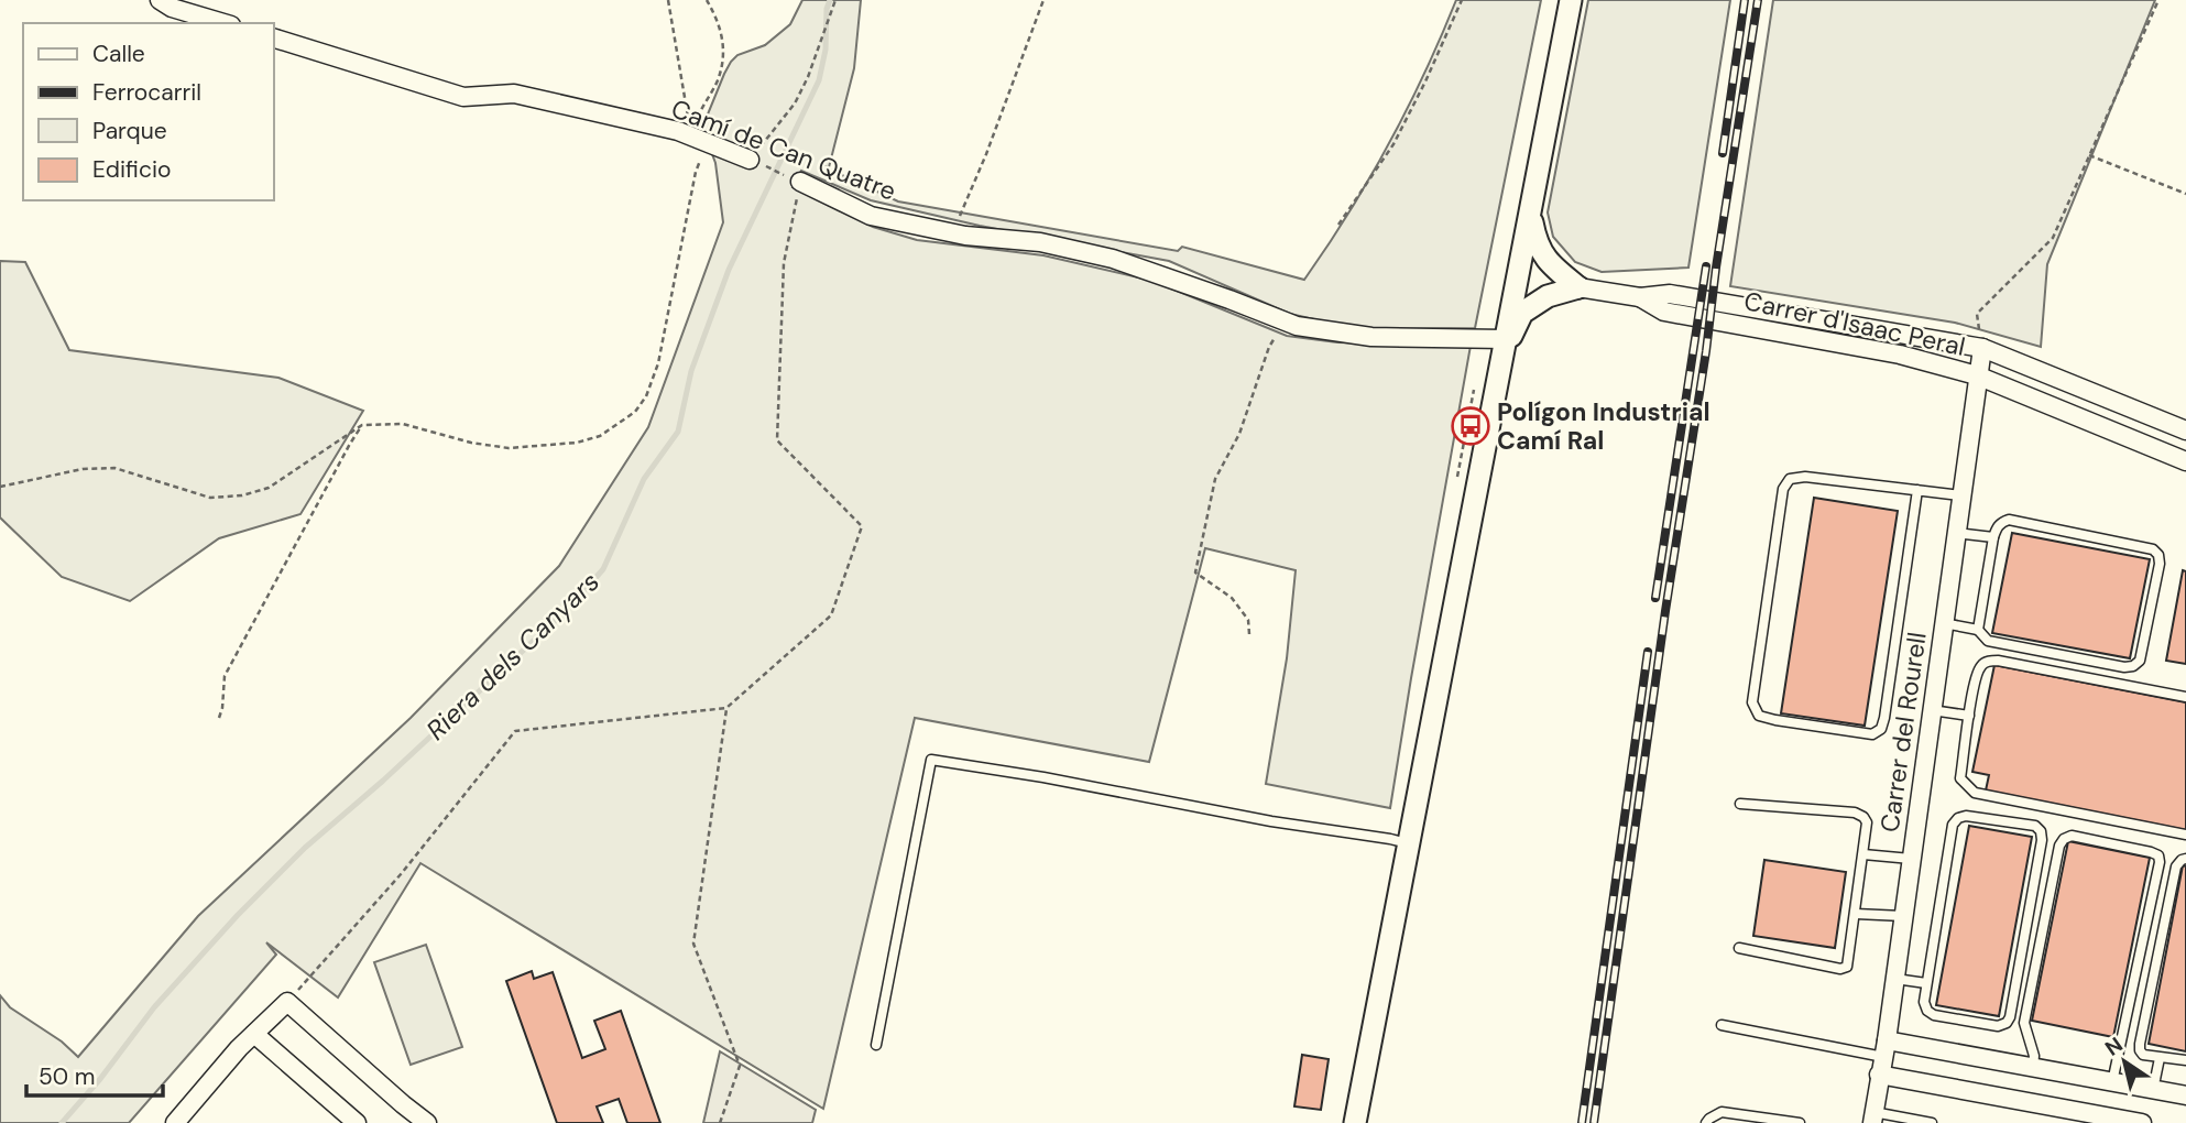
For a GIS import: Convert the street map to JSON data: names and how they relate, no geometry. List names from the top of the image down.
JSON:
{
  "streets": {
    "street": ["Camí de Can Quatre", "Carrer d'Isaac Peral", "Carrer del Rourell"]
  },
  "crossings": [
    ["Carrer d'Isaac Peral", "Carrer del Rourell"]
  ],
  "water": ["Riera dels Canyars"],
  "places": {
    "bus stop": ["Polígon Industrial Camí Ral"]
  },
  "legend": [
    "Calle",
    "Ferrocarril",
    "Parque",
    "Edificio"
  ],
  "scale_bar": "50 m",
  "north": "top left"
}
